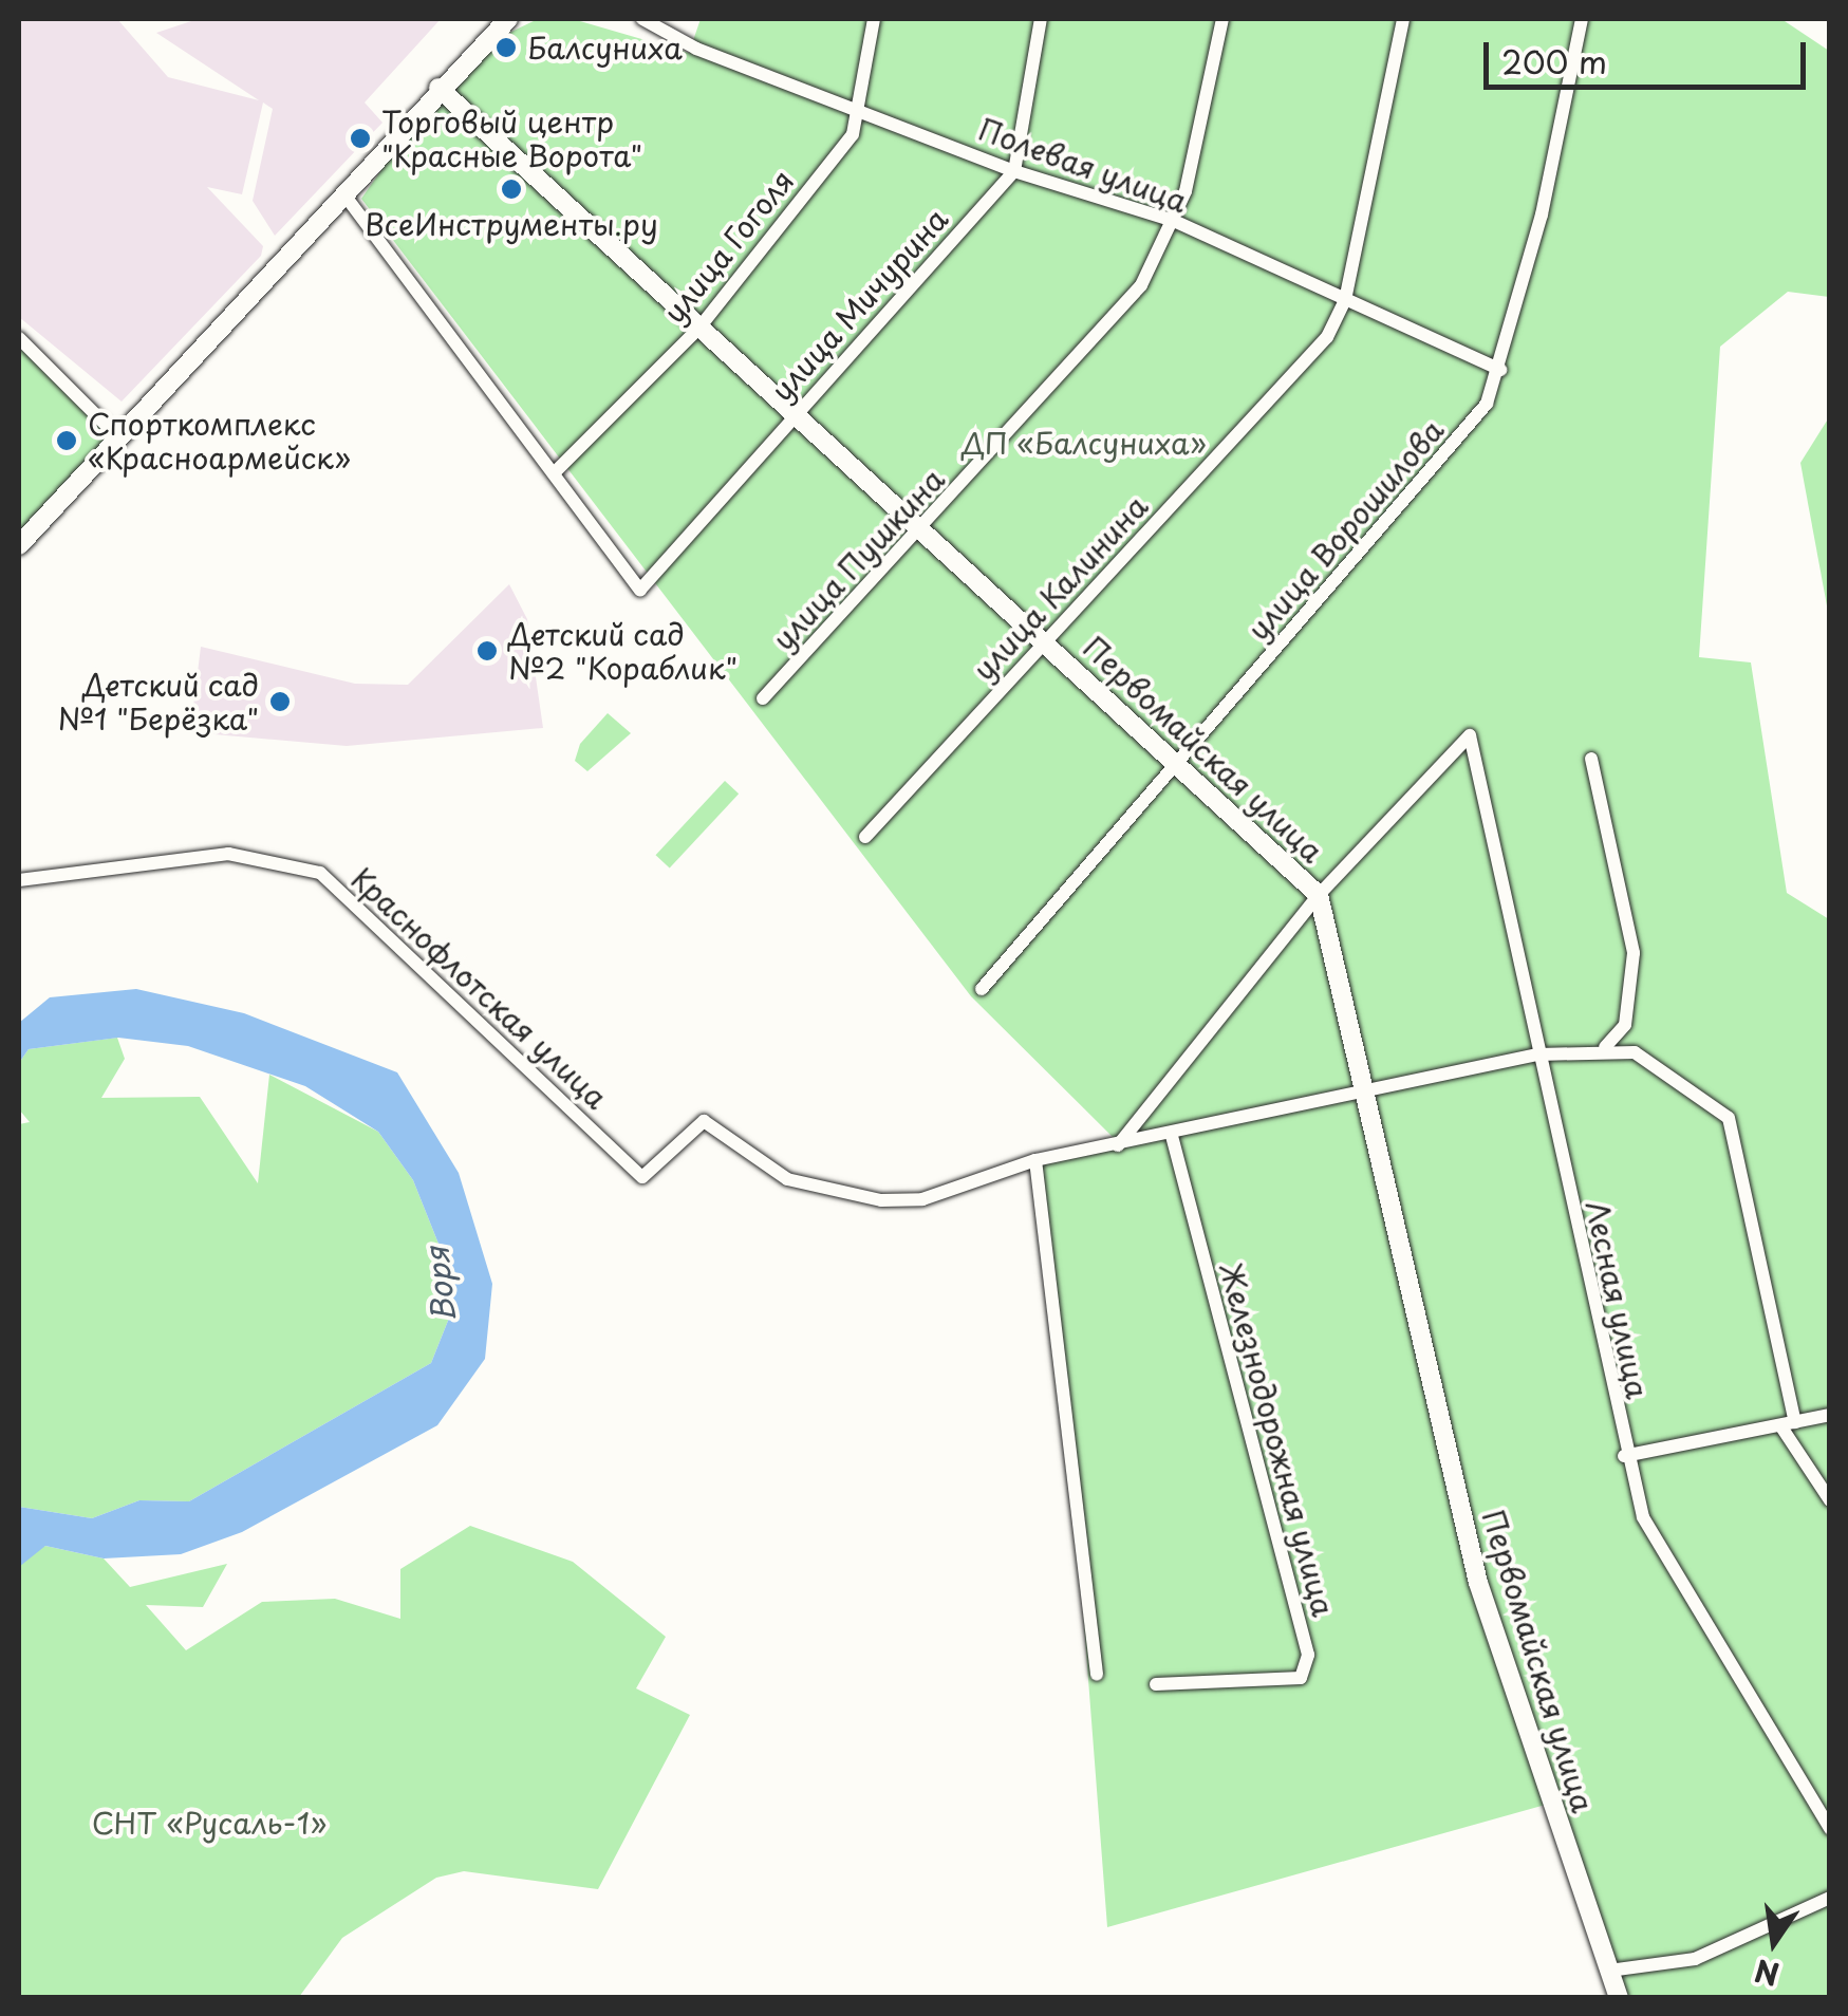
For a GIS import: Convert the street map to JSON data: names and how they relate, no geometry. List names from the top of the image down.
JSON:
{
  "streets": {
    "street": [
      "Полевая улица",
      "улица Гоголя",
      "улица Мичурина",
      "улица Ворошилова",
      "улица Пушкина",
      "улица Калинина",
      "Первомайская улица",
      "Краснофлотская улица",
      "Лесная улица",
      "Железнодорожная улица"
    ]
  },
  "crossings": [
    ["Полевая улица", "улица Гоголя"],
    ["Полевая улица", "улица Мичурина"],
    ["Полевая улица", "улица Ворошилова"],
    ["Полевая улица", "улица Пушкина"],
    ["Полевая улица", "улица Калинина"],
    ["улица Гоголя", "улица Мичурина"],
    ["улица Гоголя", "Первомайская улица"],
    ["улица Мичурина", "Первомайская улица"],
    ["улица Ворошилова", "Первомайская улица"],
    ["улица Пушкина", "Первомайская улица"],
    ["улица Калинина", "Первомайская улица"],
    ["Первомайская улица", "Лесная улица"]
  ],
  "water": ["Воря"],
  "parks": ["ДП «Балсуниха»", "СНТ «Русаль-1»"],
  "places": [
    "Балсуниха",
    "Торговый центр \"Красные Ворота\"",
    "ВсеИнструменты.ру",
    "Спорткомплекс «Красноармейск»",
    "Детский сад №2 \"Кораблик\"",
    "Детский сад №1 \"Берёзка\""
  ],
  "scale_bar": "200 m",
  "north": "bottom"
}
